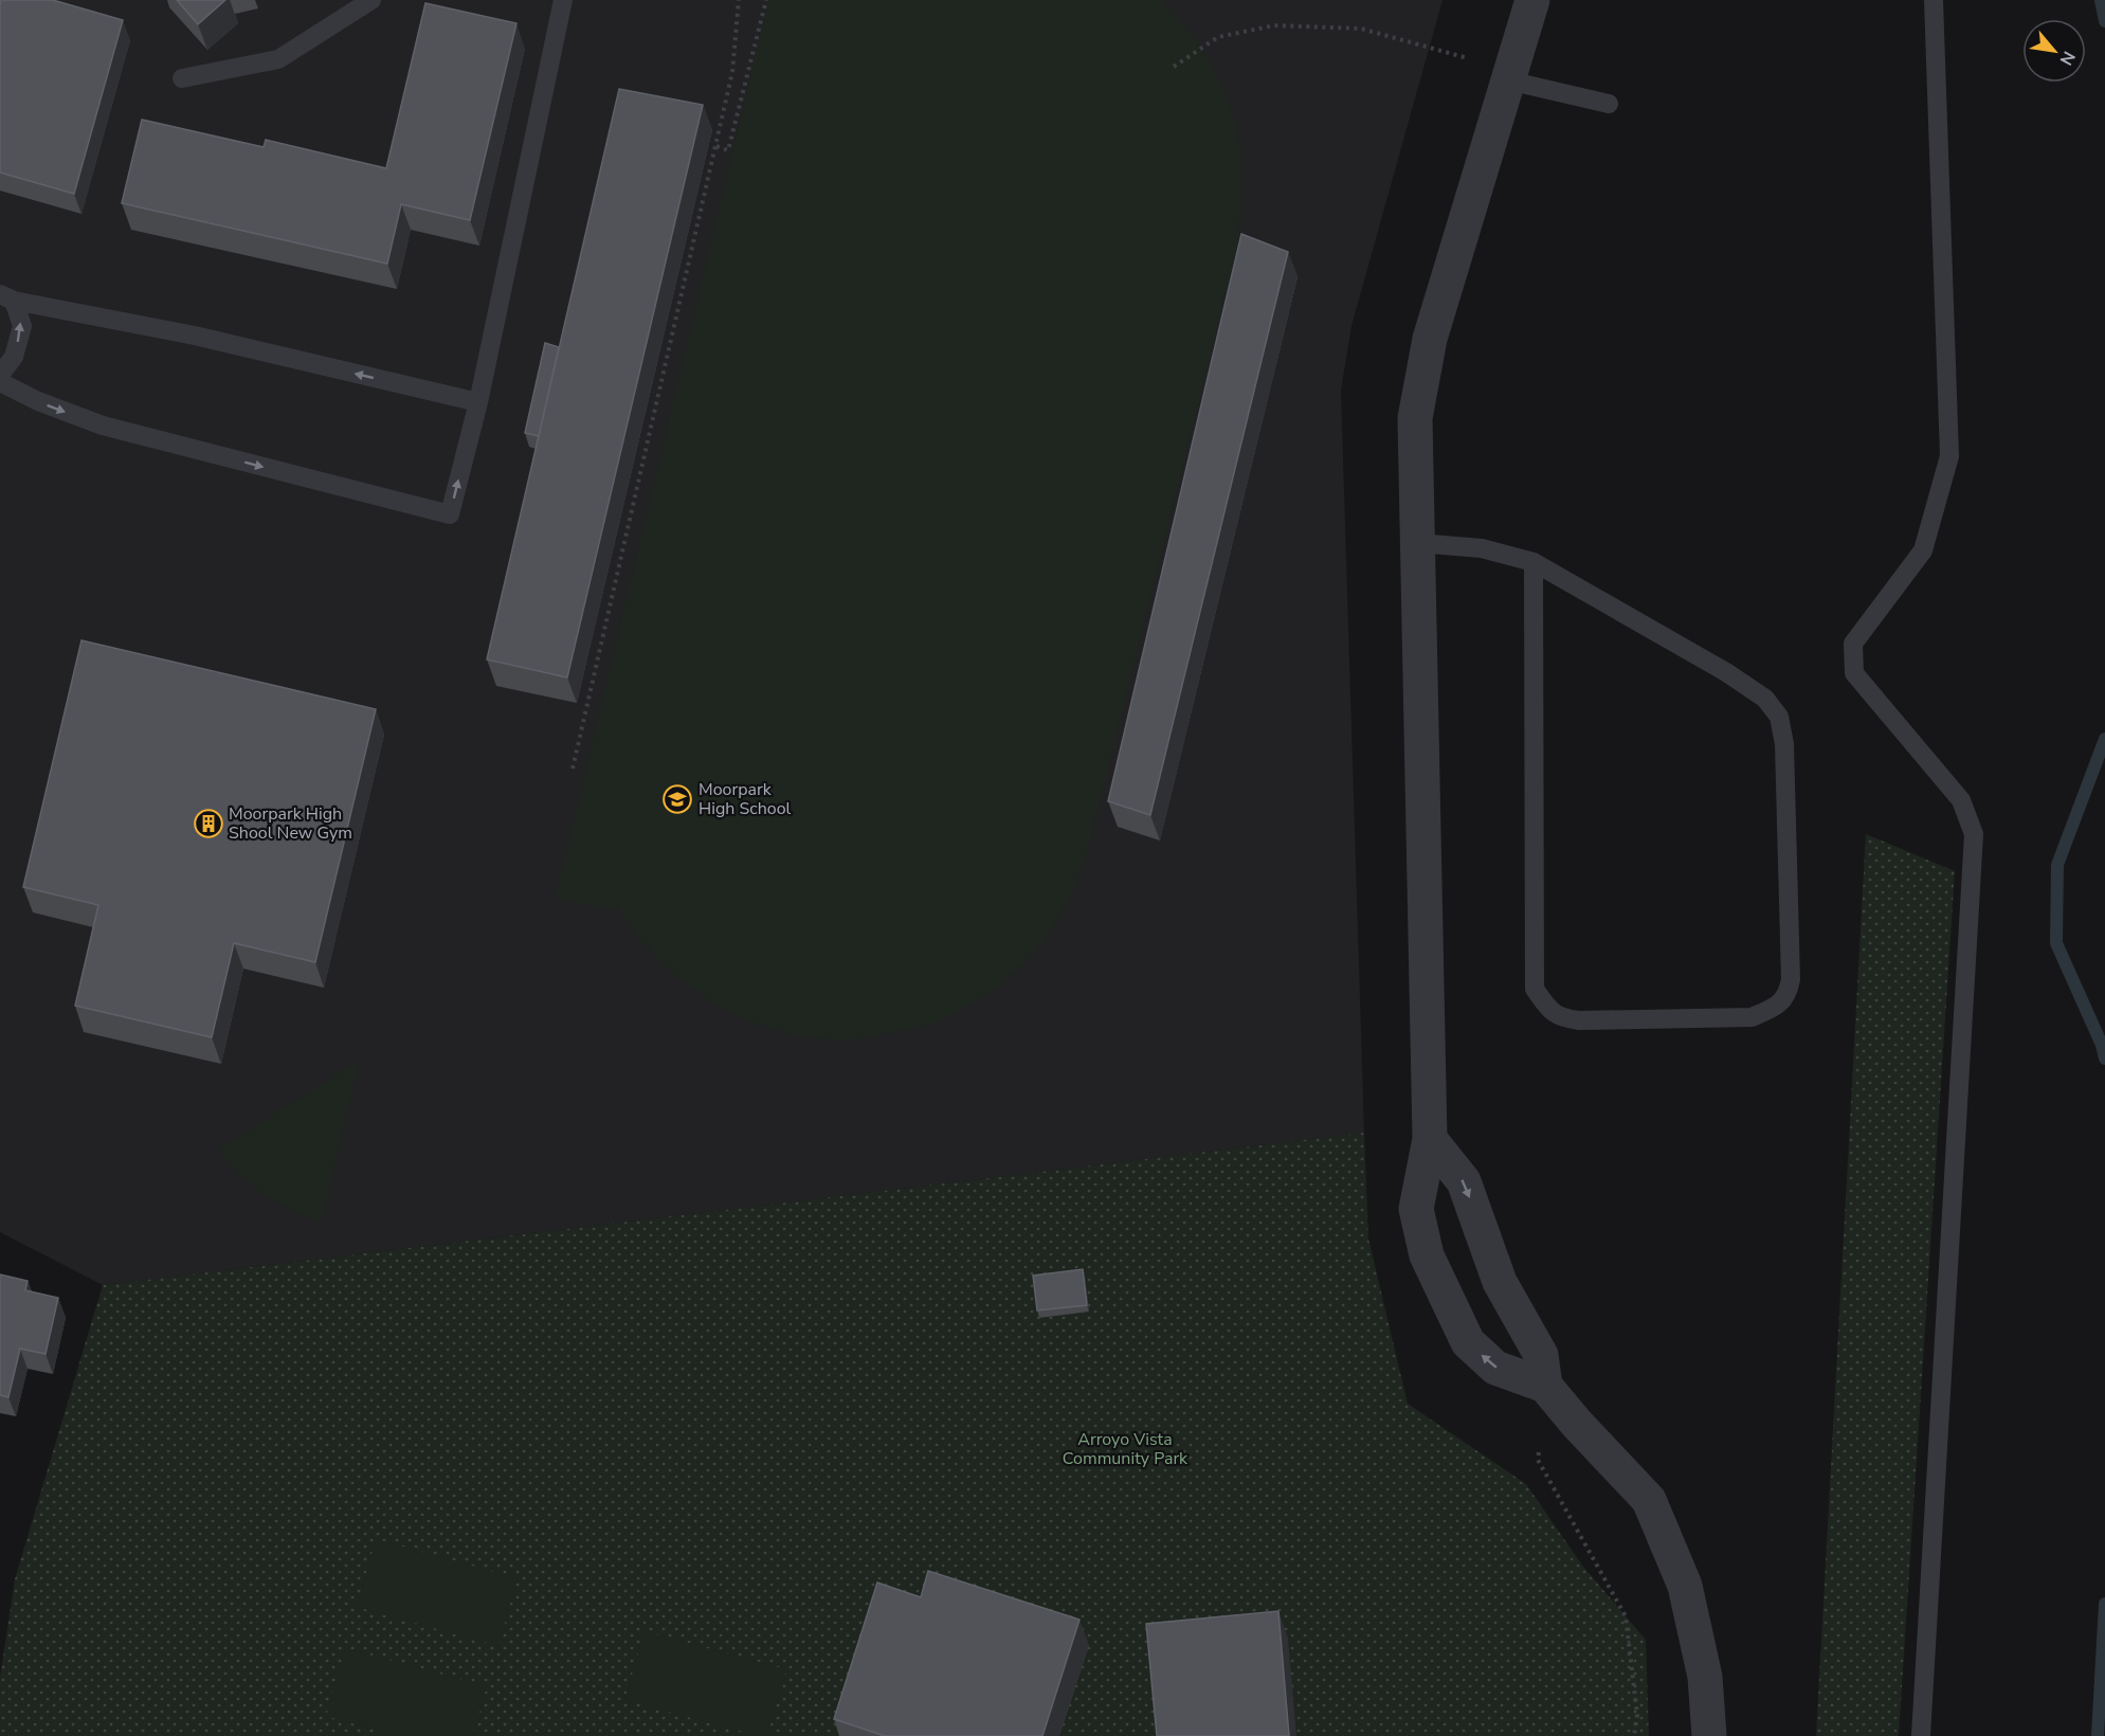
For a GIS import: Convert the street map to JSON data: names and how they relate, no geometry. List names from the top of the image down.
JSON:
{
  "parks": ["Arroyo Vista Community Park"],
  "places": {
    "school or university": ["Moorpark High School"],
    "building": ["Moorpark High Shool New Gym"]
  },
  "north": "bottom right"
}
